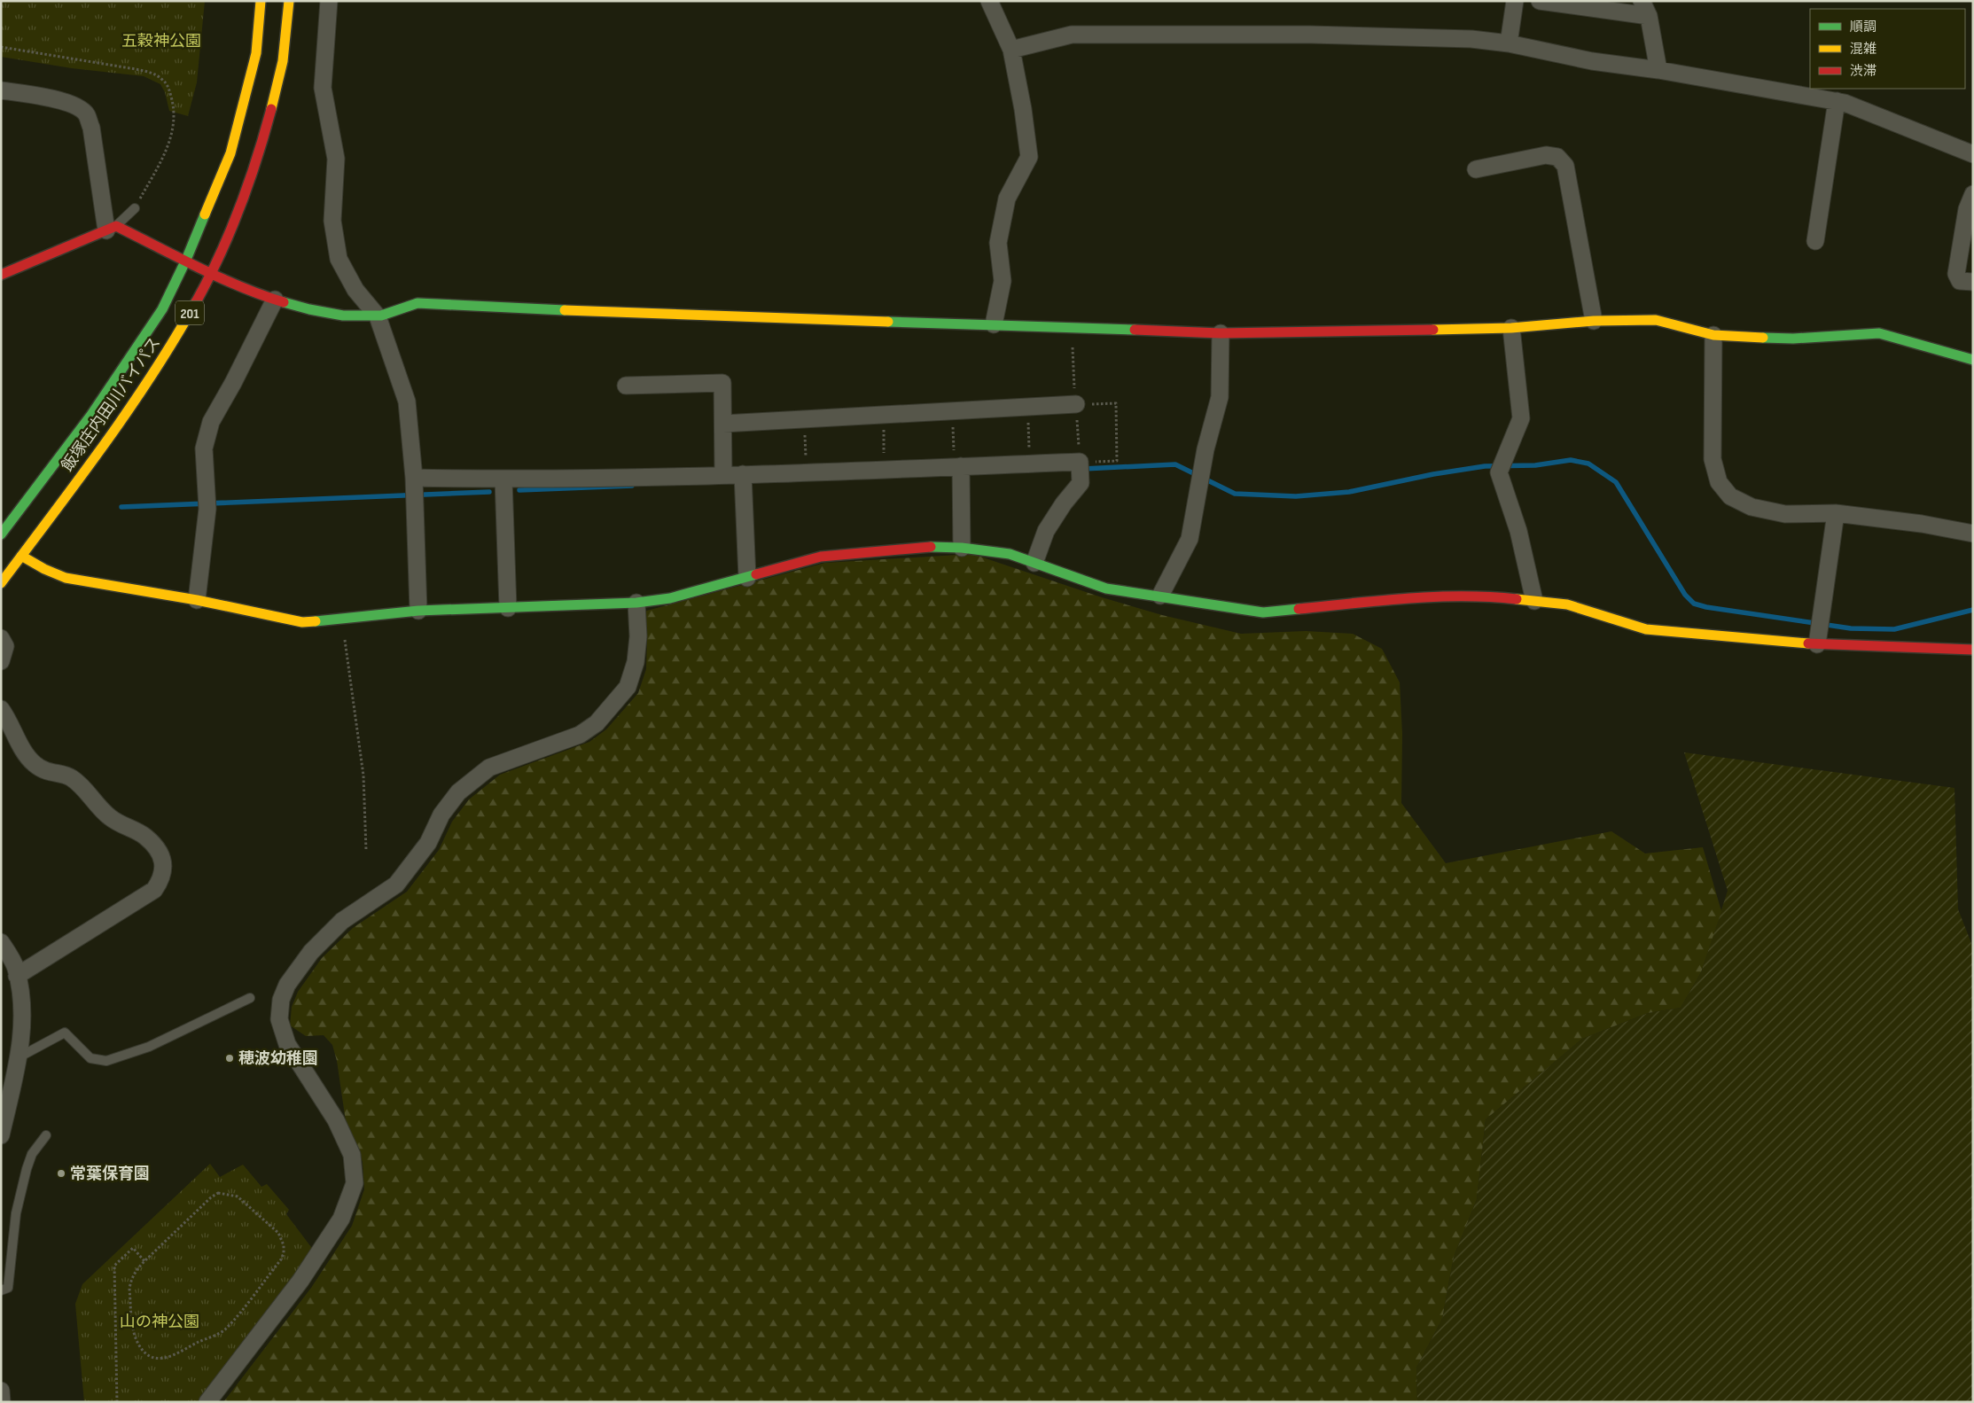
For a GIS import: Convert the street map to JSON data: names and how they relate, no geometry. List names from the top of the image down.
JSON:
{
  "streets": {
    "main road": ["201", "飯塚庄内田川バイパス"]
  },
  "parks": ["五穀神公園", "山の神公園"],
  "places": ["穂波幼稚園", "常葉保育園"],
  "legend": ["順調", "混雑", "渋滞"]
}
